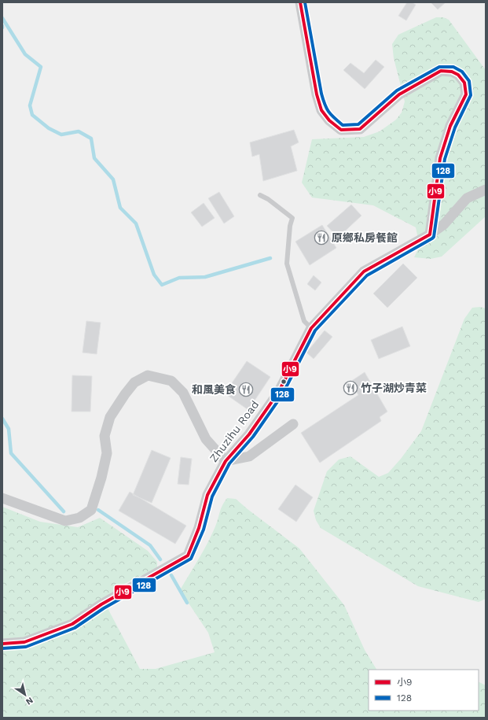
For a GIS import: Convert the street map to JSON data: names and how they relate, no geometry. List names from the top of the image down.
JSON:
{
  "streets": {
    "street": ["Zhuzihu Road"]
  },
  "places": {
    "restaurant": ["原鄉私房餐館", "竹子湖炒青菜", "和風美食"]
  },
  "lines": ["transit line 小9", "transit line 128"],
  "legend": ["小9", "128"],
  "north": "bottom right"
}
